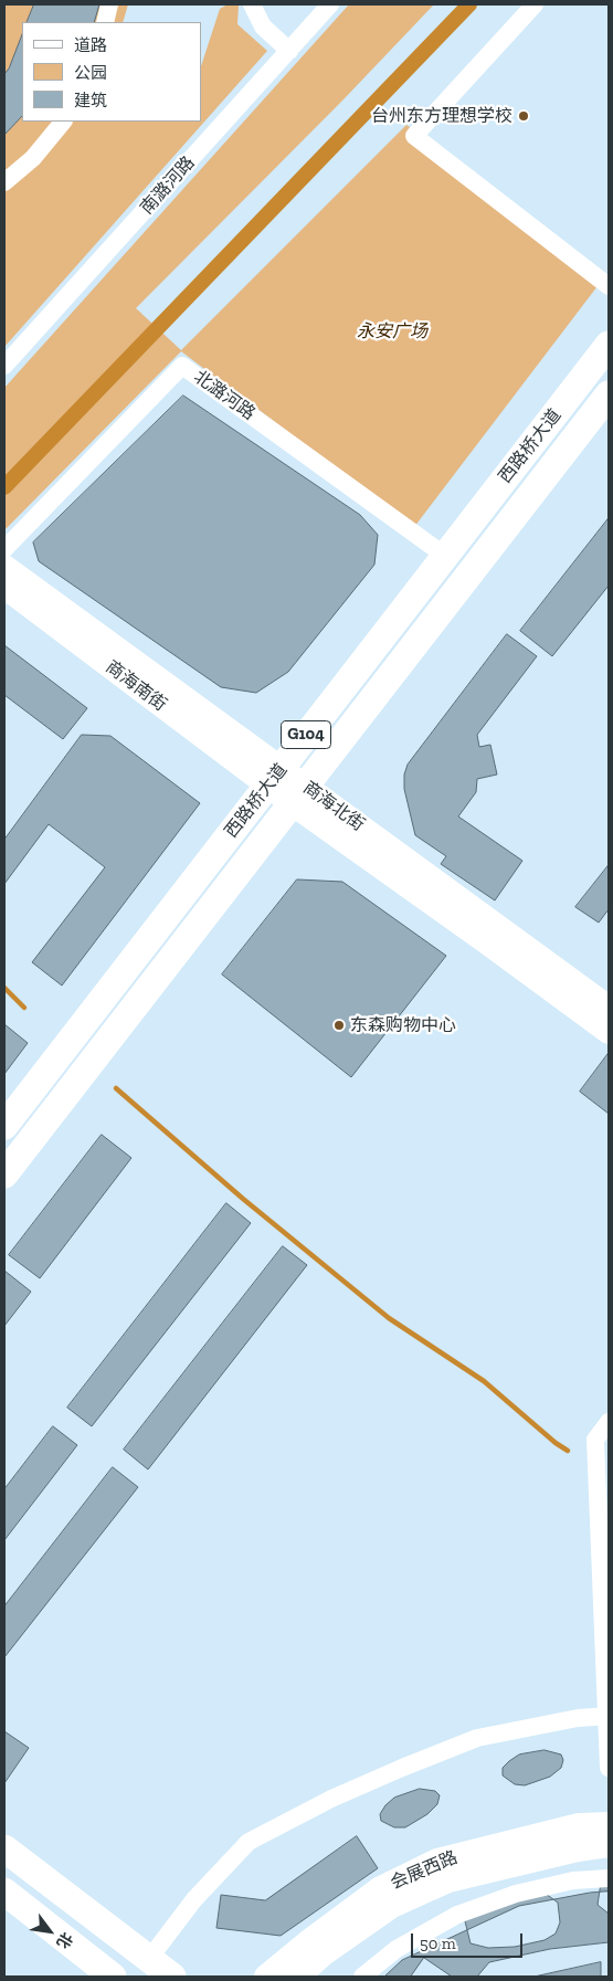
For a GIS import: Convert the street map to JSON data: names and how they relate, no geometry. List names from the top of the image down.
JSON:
{
  "streets": {
    "main road": [
      "西路桥大道",
      "商海南街",
      "G104",
      "商海北街",
      "会展西路"
    ],
    "street": ["南潞河路", "北潞河路"]
  },
  "crossings": [
    ["北潞河路", "西路桥大道"],
    ["西路桥大道", "商海南街"],
    ["西路桥大道", "商海北街"],
    ["商海南街", "商海北街"]
  ],
  "parks": ["永安广场"],
  "places": ["台州东方理想学校", "东森购物中心"],
  "legend": ["道路", "公园", "建筑"],
  "scale_bar": "50 m",
  "north": "bottom right"
}
